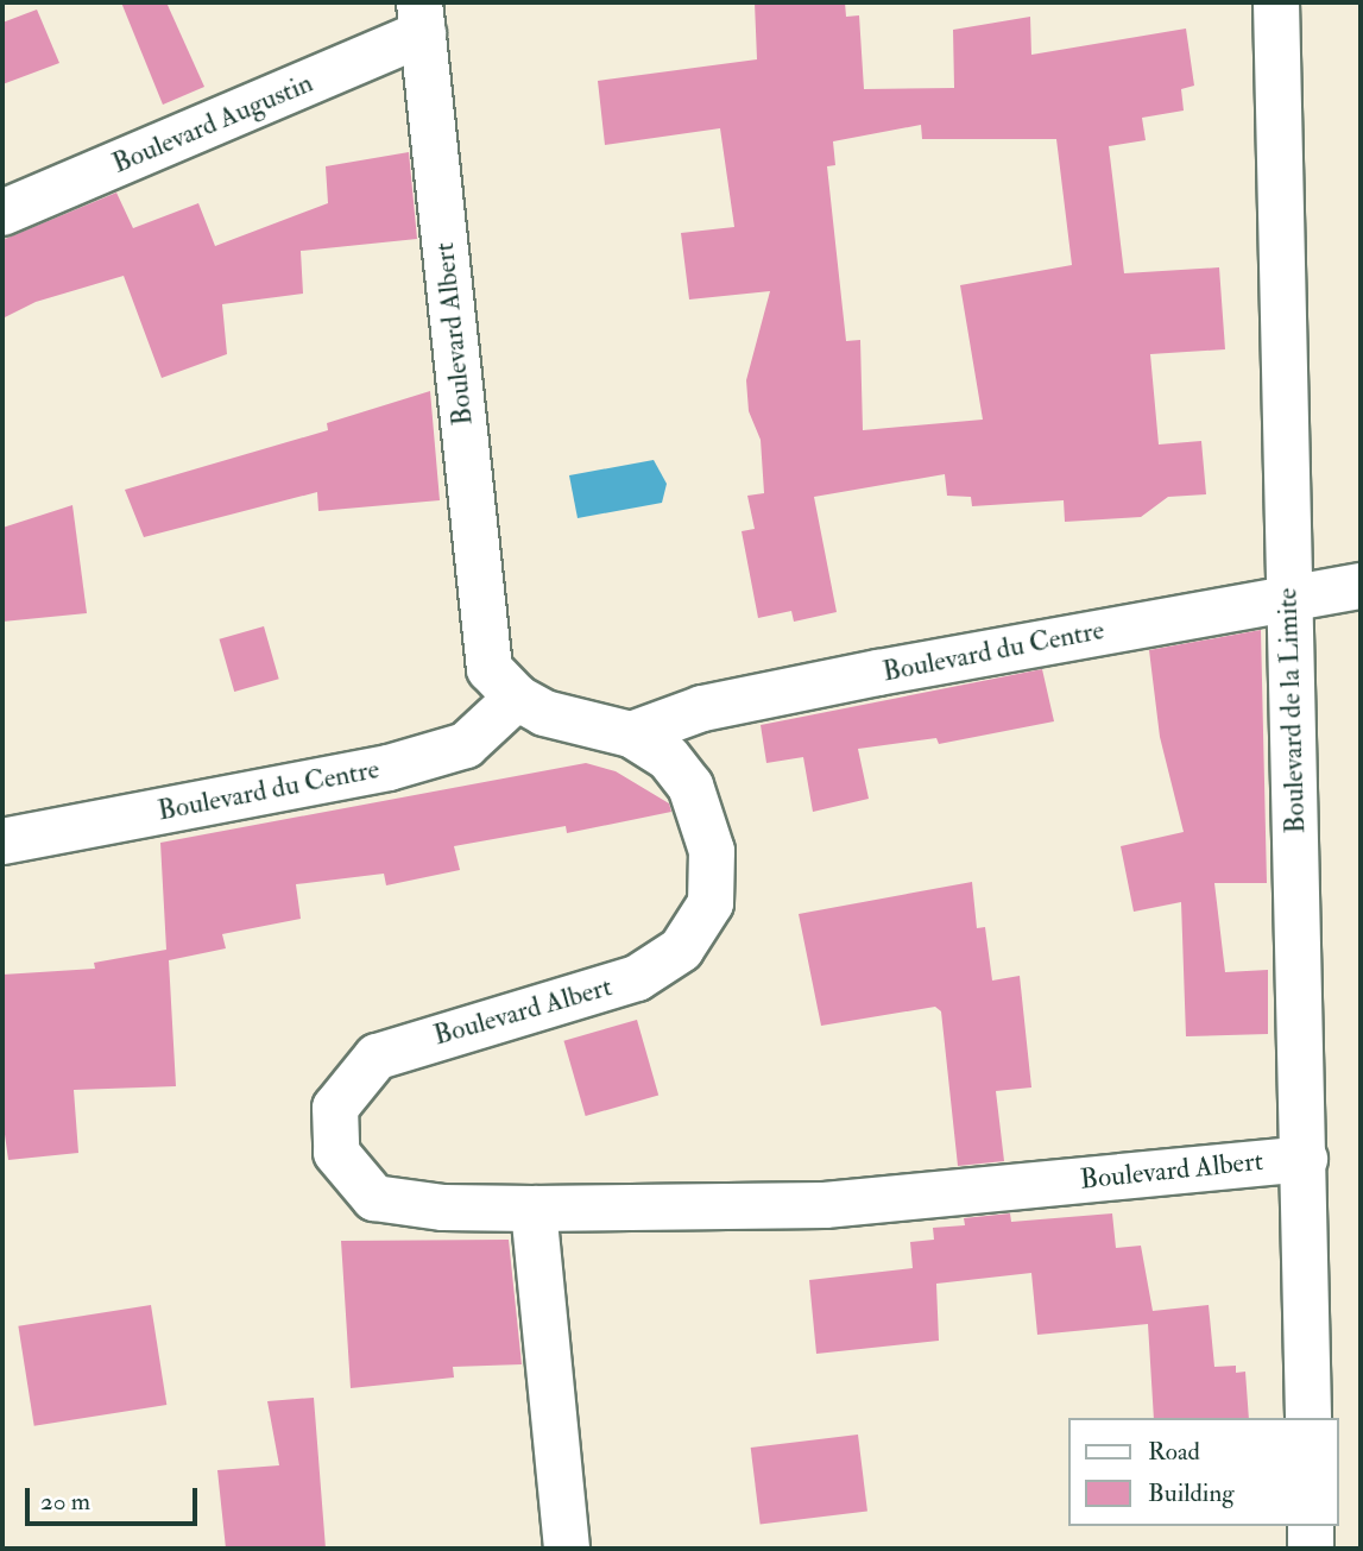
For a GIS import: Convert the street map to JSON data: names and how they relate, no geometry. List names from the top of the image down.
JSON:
{
  "streets": {
    "street": [
      "Boulevard Augustin",
      "Boulevard Albert",
      "Boulevard du Centre",
      "Boulevard de la Limite"
    ]
  },
  "crossings": [
    ["Boulevard Augustin", "Boulevard Albert"],
    ["Boulevard Albert", "Boulevard du Centre"],
    ["Boulevard Albert", "Boulevard de la Limite"],
    ["Boulevard du Centre", "Boulevard de la Limite"]
  ],
  "legend": ["Road", "Building"],
  "scale_bar": "20 m"
}
